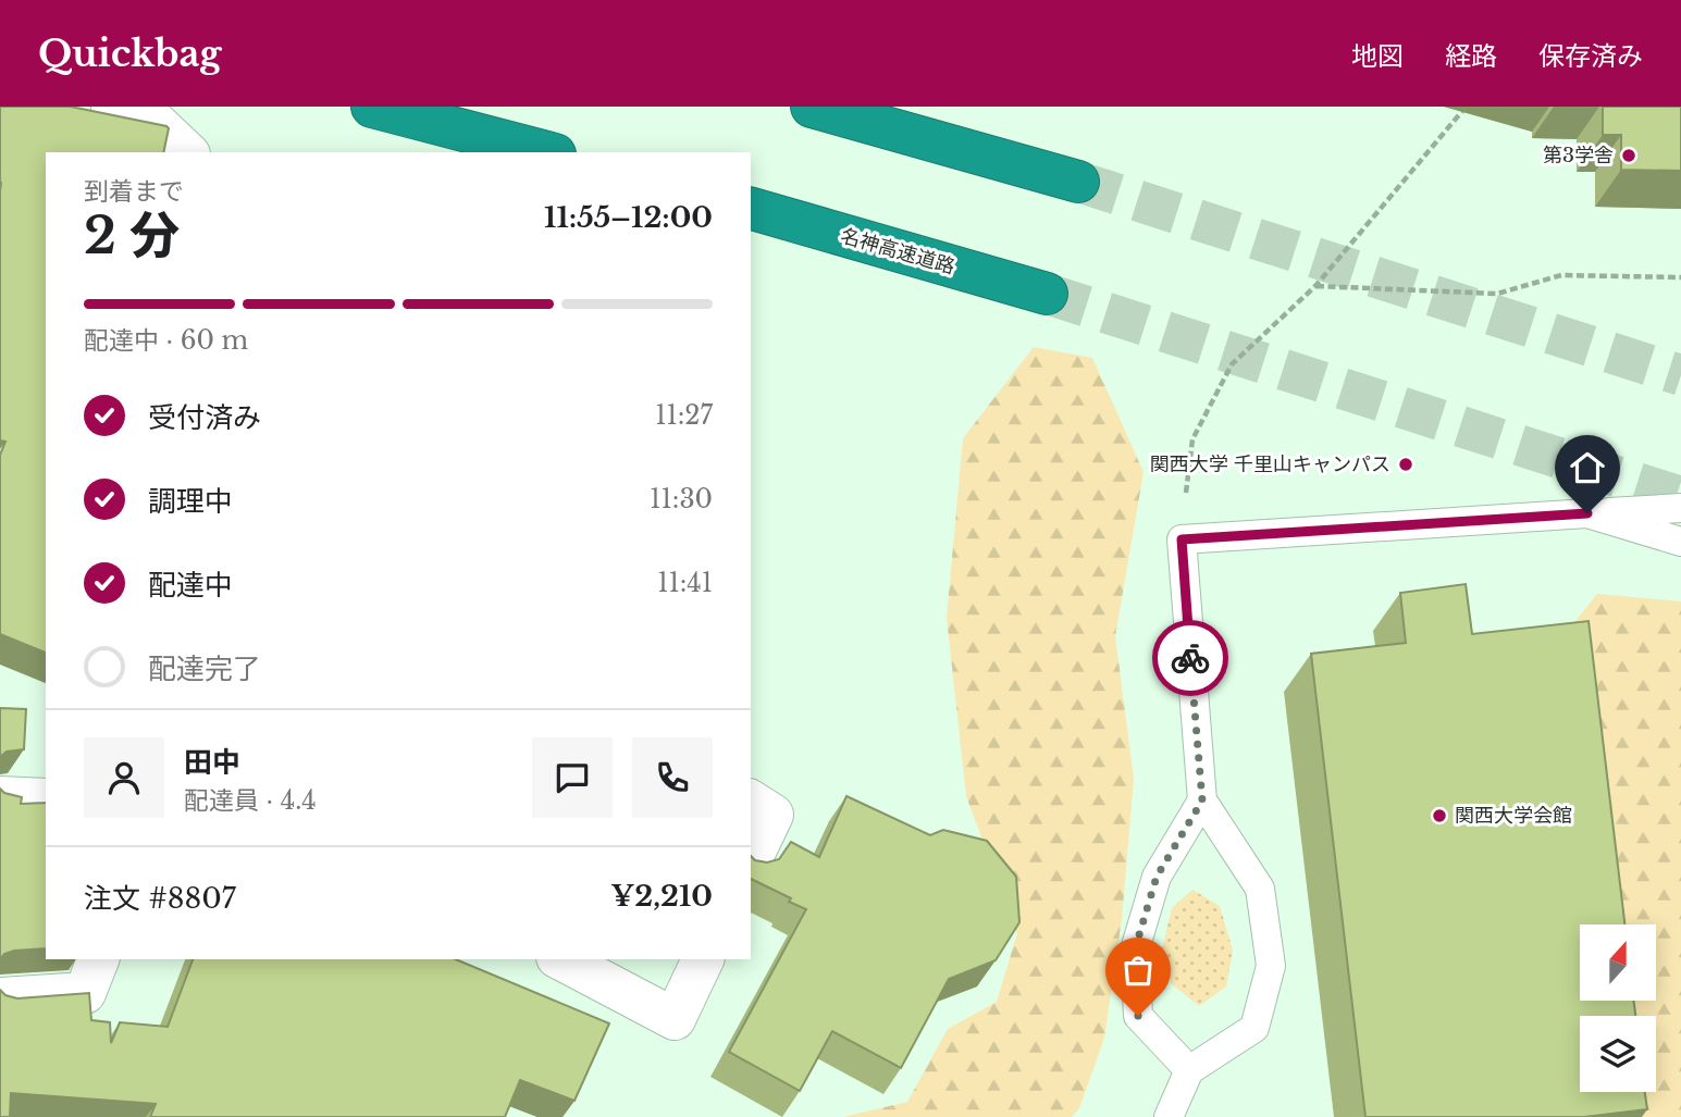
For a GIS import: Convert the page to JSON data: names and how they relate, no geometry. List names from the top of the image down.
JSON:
{
  "streets": {
    "highway": ["名神高速道路"]
  },
  "places": ["第3学舎", "関西大学 千里山キャンパス", "関西大学会館"],
  "north": "top",
  "page": {
    "header": "Quickbag",
    "nav": ["地図", "経路", "保存済み"],
    "heading": ["2 分", "到着まで", "11:55–12:00"],
    "panel": [
      "田中",
      "配達員 · 4.4",
      "注文 #8807",
      "¥2,210"
    ],
    "bar": "配達中 · 60 m",
    "list": [
      ["受付済み", "11:27"],
      ["調理中", "11:30"],
      ["配達中", "11:41"],
      "配達完了"
    ]
  }
}
